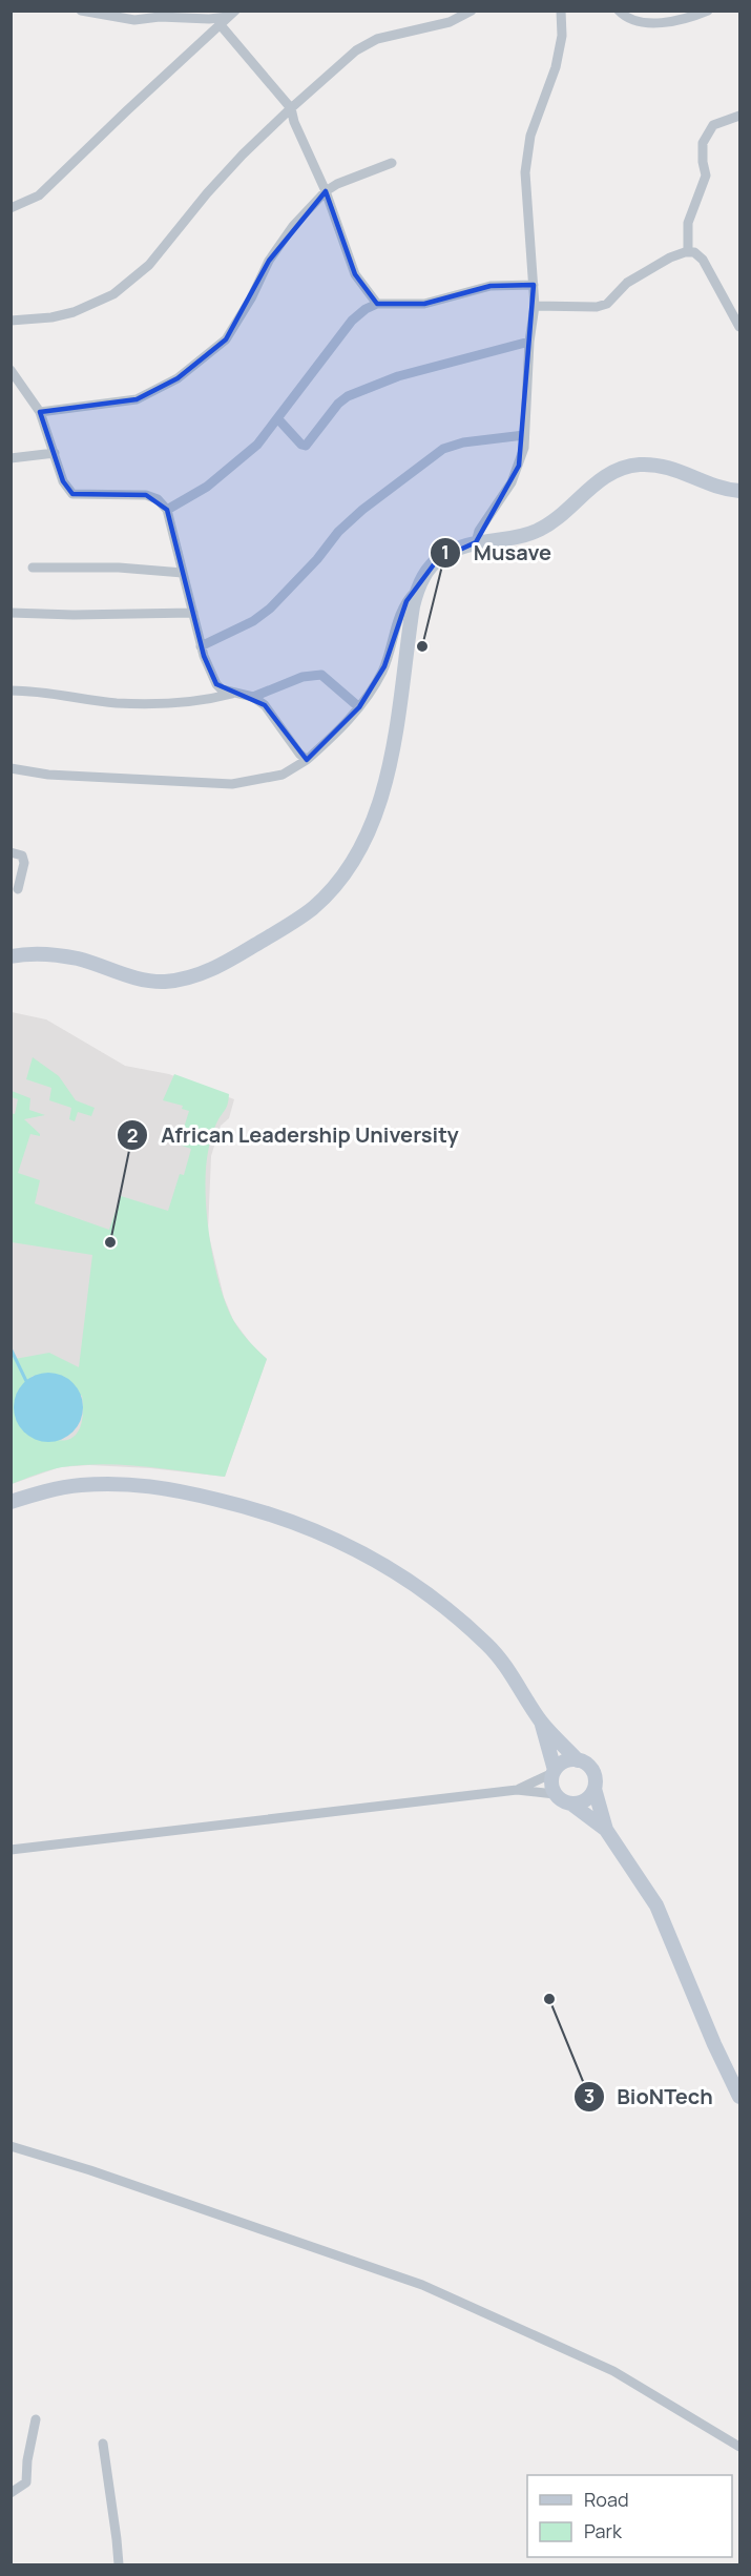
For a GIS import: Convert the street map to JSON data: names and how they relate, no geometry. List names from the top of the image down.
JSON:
{
  "places": ["Musave", "African Leadership University", "BioNTech"],
  "legend": ["Road", "Park"]
}
